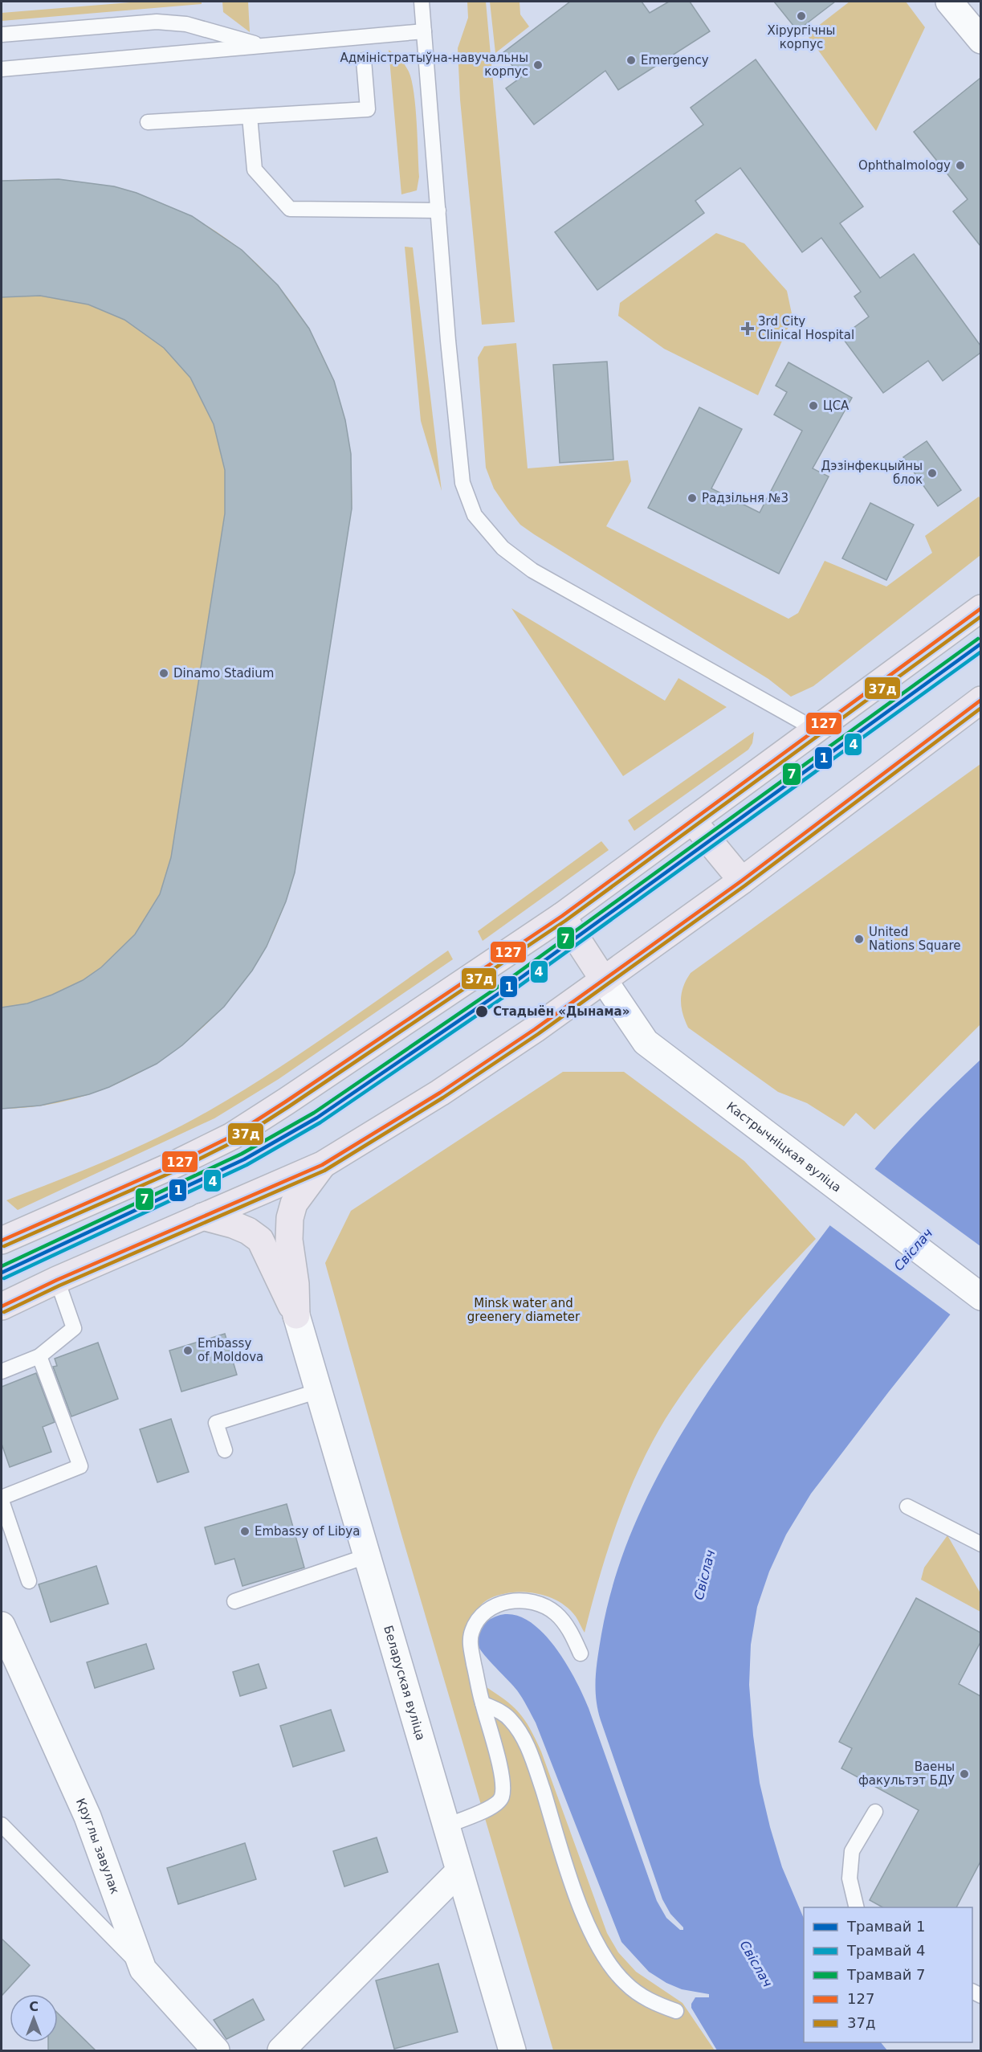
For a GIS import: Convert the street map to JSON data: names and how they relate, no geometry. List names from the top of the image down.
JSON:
{
  "streets": {
    "street": ["Кастрычніцкая вуліца", "Беларуская вуліца", "Круглы завулак"]
  },
  "water": ["Свіслач"],
  "parks": ["Minsk water and greenery diameter"],
  "places": {
    "other": [
      "Хірургічны корпус",
      "Emergency",
      "Адміністратыўна-навучальны корпус",
      "Ophthalmology",
      "ЦСА",
      "Дэзінфекцыйны блок",
      "Радзільня №3",
      "Dinamo Stadium",
      "United Nations Square",
      "Стадыён «Дынама»",
      "Embassy of Moldova",
      "Embassy of Libya",
      "Ваены факультэт БДУ"
    ],
    "health": ["3rd City Clinical Hospital"]
  },
  "lines": [
    "transit line 127",
    "transit line 37д",
    "tram line 7",
    "tram line 1",
    "tram line 4"
  ],
  "legend": [
    "Трамвай 1",
    "Трамвай 4",
    "Трамвай 7",
    "127",
    "37д"
  ],
  "north": "top"
}
